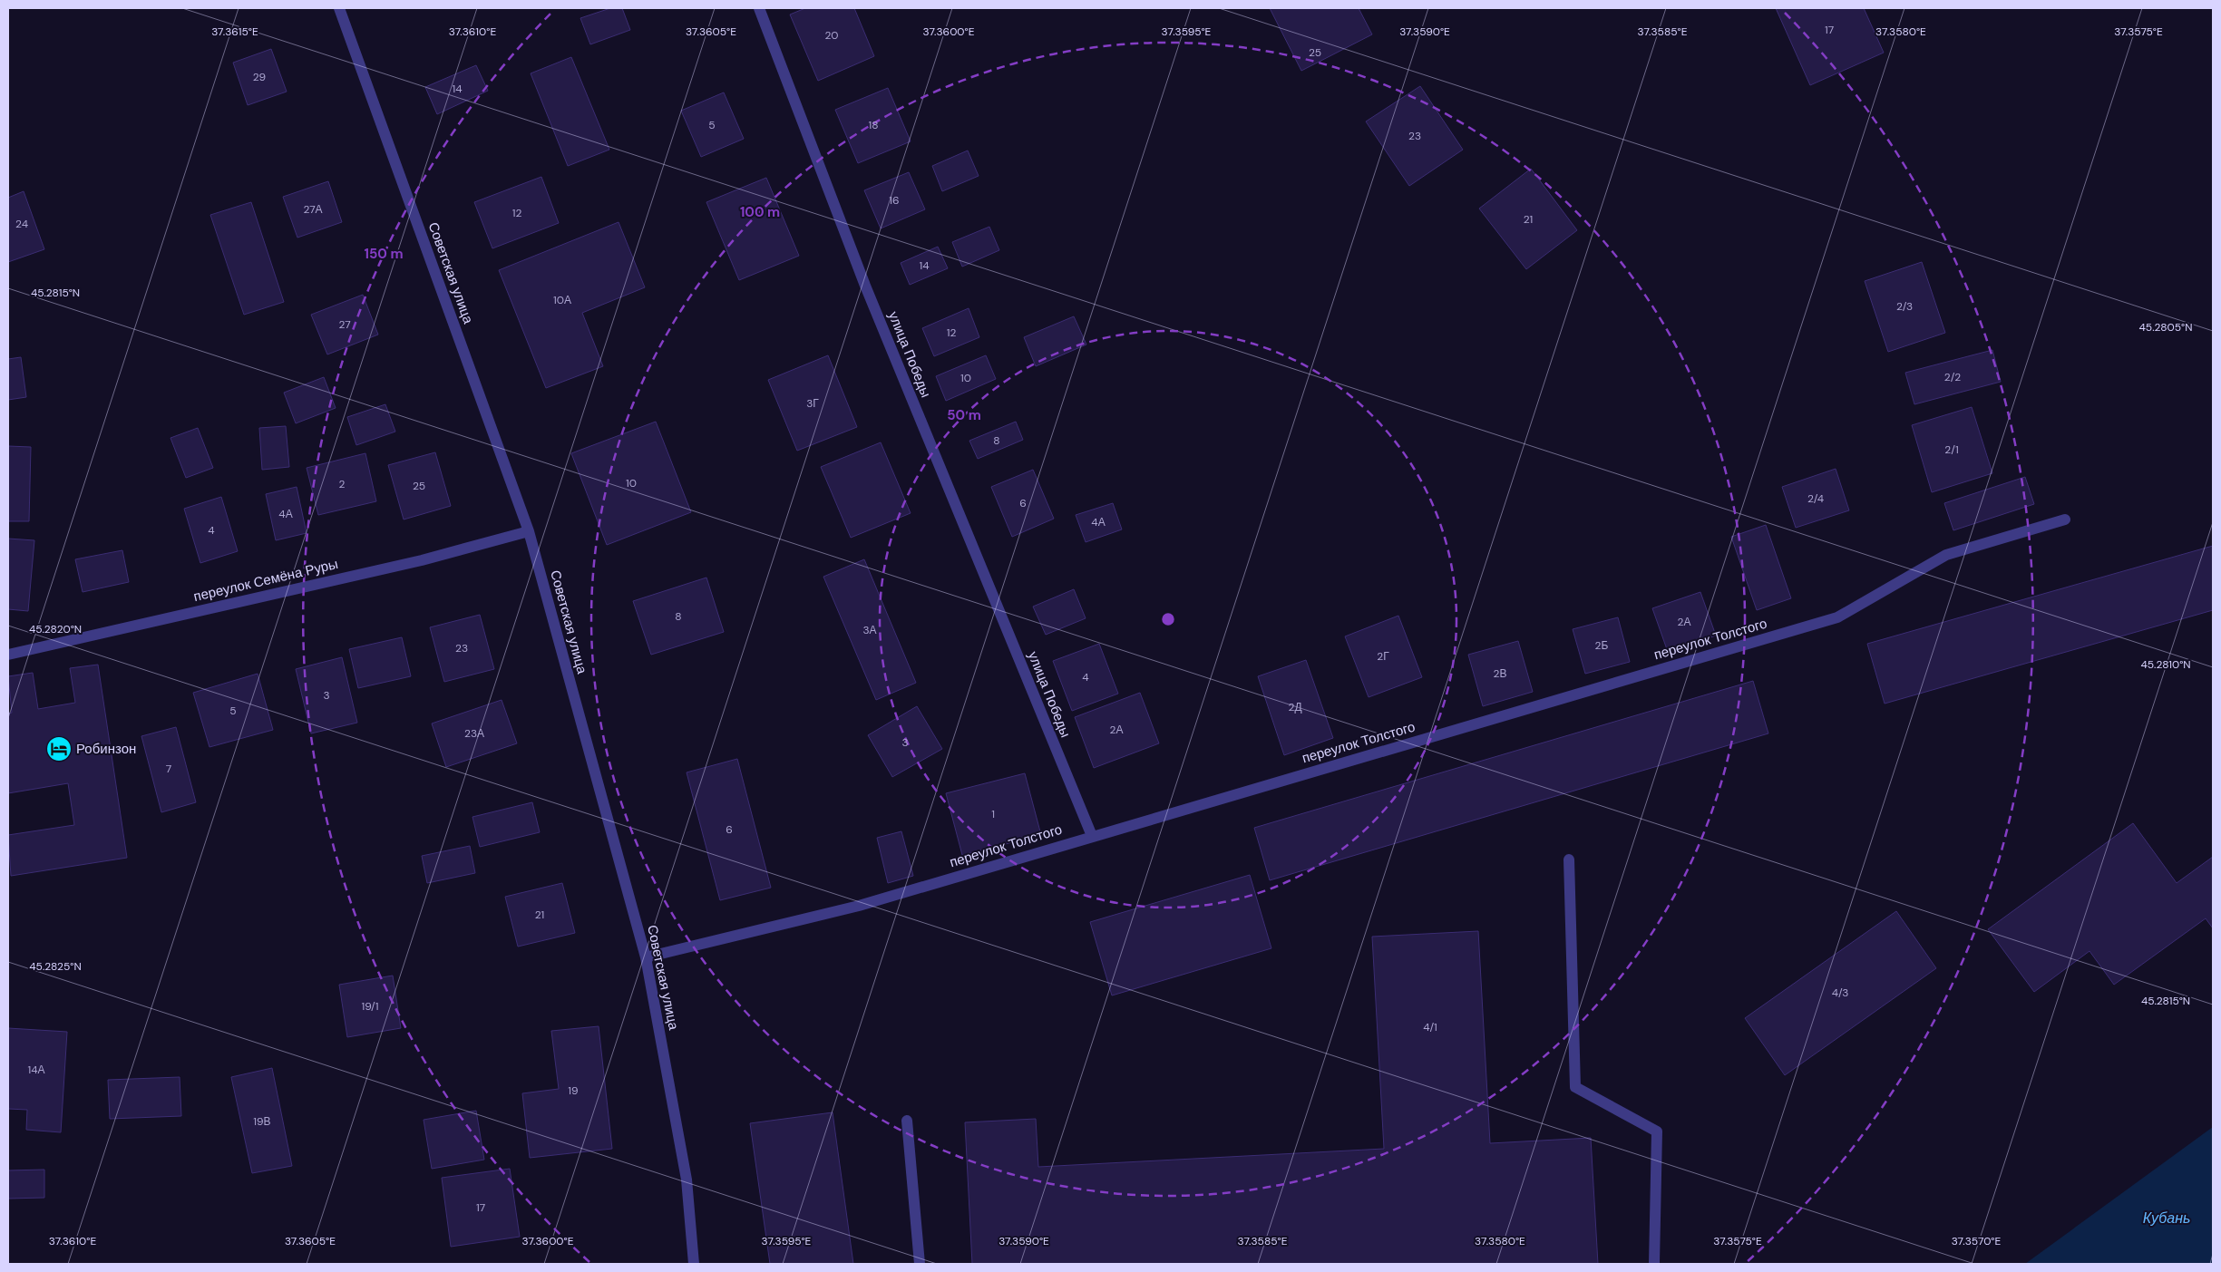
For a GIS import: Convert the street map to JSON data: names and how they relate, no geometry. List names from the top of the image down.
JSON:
{
  "streets": {
    "street": [
      "Советская улица",
      "улица Победы",
      "переулок Семёна Руры",
      "переулок Толстого"
    ]
  },
  "crossings": [
    ["Советская улица", "переулок Семёна Руры"],
    ["Советская улица", "переулок Толстого"],
    ["улица Победы", "переулок Толстого"]
  ],
  "water": ["Кубань"],
  "places": {
    "hotel": ["Робинзон"]
  },
  "house_numbers": [
    "17",
    "20",
    "25",
    "29",
    "14",
    "5",
    "18",
    "23",
    "16",
    "27А",
    "12",
    "21",
    "24",
    "14",
    "10А",
    "2/3",
    "27",
    "12",
    "2/2",
    "10",
    "3Г",
    "8",
    "2/1",
    "10",
    "2",
    "25",
    "2/4",
    "6",
    "4А",
    "4А",
    "4",
    "8",
    "2А",
    "3А",
    "2Б",
    "23",
    "2Г",
    "2В",
    "4",
    "3",
    "2Д",
    "5",
    "2А",
    "23А",
    "3",
    "7",
    "1",
    "6",
    "21",
    "4/3",
    "19/1",
    "4/1",
    "14А",
    "19",
    "19В",
    "17"
  ],
  "coordinates": [
    "37.3615°E",
    "37.3610°E",
    "37.3605°E",
    "37.3600°E",
    "37.3595°E",
    "37.3590°E",
    "37.3585°E",
    "37.3580°E",
    "37.3575°E",
    "45.2815°N",
    "45.2805°N",
    "45.2820°N",
    "45.2810°N",
    "45.2825°N",
    "37.3570°E"
  ],
  "rings": ["100 m", "150 m", "50 m"]
}
